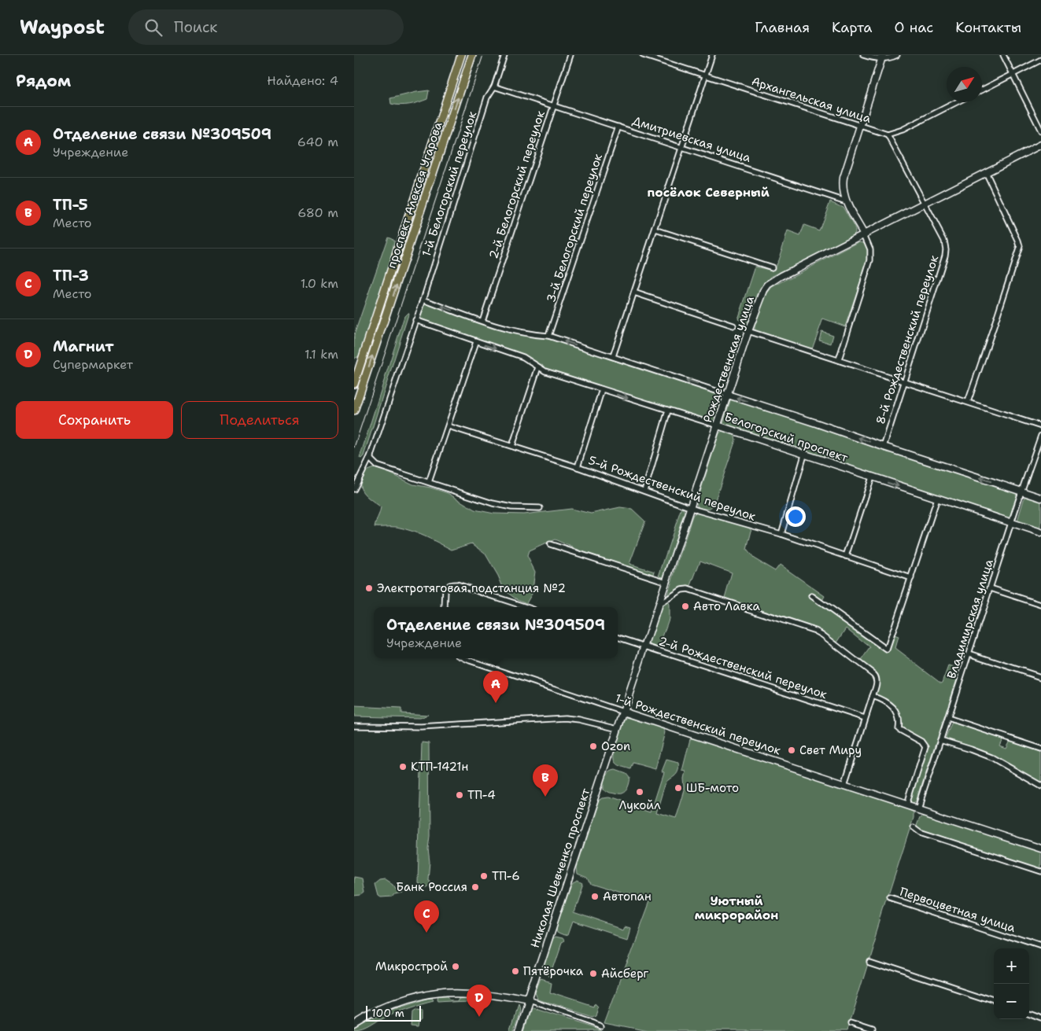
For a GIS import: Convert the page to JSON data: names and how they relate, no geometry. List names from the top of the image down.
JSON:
{
  "streets": {
    "main road": ["проспект Алексея Угарова"],
    "street": [
      "Архангельская улица",
      "Дмитриевская улица",
      "1-й Белогорский переулок",
      "2-й Белогорский переулок",
      "3-й Белогорский переулок",
      "8-й Рождественский переулок",
      "Рождественская улица",
      "Белогорский проспект",
      "5-й Рождественский переулок",
      "Владимирская улица",
      "2-й Рождественский переулок",
      "1-й Рождественский переулок",
      "Николая Шевченко проспект",
      "Первоцветная улица"
    ]
  },
  "crossings": [
    ["Архангельская улица", "8-й Рождественский переулок"],
    ["Дмитриевская улица", "1-й Белогорский переулок"],
    ["Дмитриевская улица", "2-й Белогорский переулок"],
    ["Дмитриевская улица", "3-й Белогорский переулок"],
    ["1-й Белогорский переулок", "Белогорский проспект"],
    ["2-й Белогорский переулок", "Белогорский проспект"],
    ["3-й Белогорский переулок", "Белогорский проспект"],
    ["8-й Рождественский переулок", "Рождественская улица"],
    ["8-й Рождественский переулок", "Белогорский проспект"],
    ["Рождественская улица", "Белогорский проспект"],
    ["Рождественская улица", "5-й Рождественский переулок"],
    ["Рождественская улица", "2-й Рождественский переулок"],
    ["Рождественская улица", "1-й Рождественский переулок"],
    ["Рождественская улица", "Николая Шевченко проспект"],
    ["Белогорский проспект", "Владимирская улица"],
    ["Владимирская улица", "1-й Рождественский переулок"],
    ["1-й Рождественский переулок", "Николая Шевченко проспект"]
  ],
  "districts": ["посёлок Северный", "Уютный микрорайон"],
  "places": [
    "Электротяговая подстанция №2",
    "Авто Лавка",
    "Ozon",
    "Свет Миру",
    "КТП-1421н",
    "ШБ-мото",
    "Лукойл",
    "ТП-4",
    "ТП-6",
    "Банк Россия",
    "Автопан",
    "Микрострой",
    "Пятёрочка",
    "Айсберг"
  ],
  "scale_bar": "100 m",
  "north": "top right",
  "page": {
    "header": "Waypost",
    "search": "Поиск",
    "nav": [
      "Главная",
      "Карта",
      "О нас",
      "Контакты"
    ],
    "heading": ["Рядом", "Найдено: 4"],
    "list": [
      {
        "mark": "A",
        "name": "Отделение связи №309509",
        "note": "Учреждение",
        "value": "640 m"
      },
      {
        "mark": "B",
        "name": "ТП-5",
        "note": "Место",
        "value": "680 m"
      },
      {
        "mark": "C",
        "name": "ТП-3",
        "note": "Место",
        "value": "1.0 km"
      },
      {
        "mark": "D",
        "name": "Магнит",
        "note": "Супермаркет",
        "value": "1.1 km"
      }
    ],
    "buttons": ["Сохранить", "Поделиться"],
    "popup": ["Отделение связи №309509", "Учреждение"],
    "pins": [
      "A",
      "B",
      "C",
      "D"
    ],
    "map_buttons": ["+", "−"],
    "scale": "100 m"
  }
}
